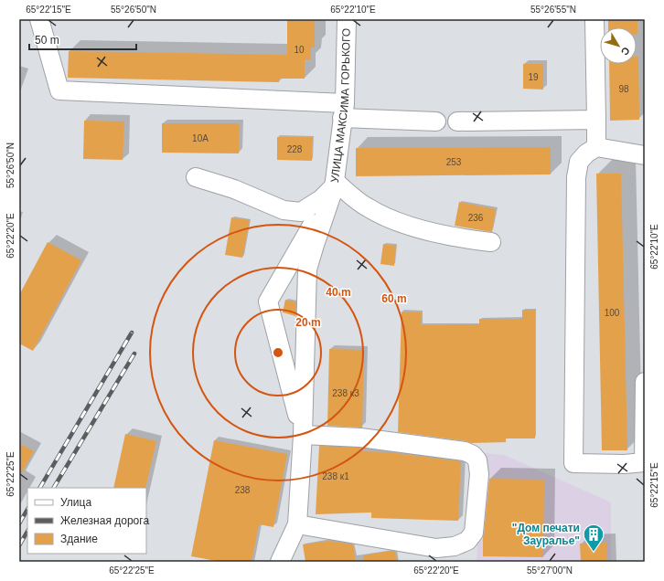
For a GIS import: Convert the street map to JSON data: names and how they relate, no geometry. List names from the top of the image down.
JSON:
{
  "streets": {
    "street": ["УЛИЦА МАКСИМА ГОРЬКОГО"]
  },
  "places": {
    "building": ["\"Дом печати Зауралье\""]
  },
  "house_numbers": [
    "10",
    "19",
    "98",
    "10А",
    "228",
    "253",
    "236",
    "100",
    "238 к3",
    "238 к1",
    "238"
  ],
  "legend": ["Улица", "Железная дорога", "Здание"],
  "scale_bar": "50 m",
  "north": "bottom right",
  "coordinates": [
    "65°22'15\"E",
    "55°26'50\"N",
    "65°22'10\"E",
    "55°26'55\"N",
    "65°22'20\"E",
    "65°22'25\"E",
    "55°27'00\"N"
  ],
  "rings": ["40 m", "60 m", "20 m"]
}
